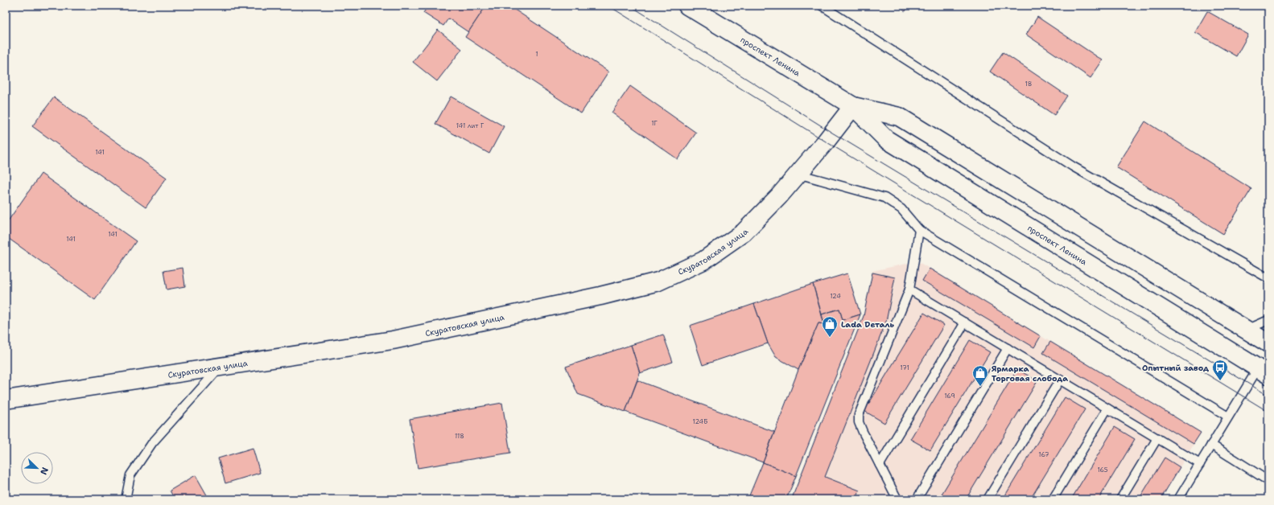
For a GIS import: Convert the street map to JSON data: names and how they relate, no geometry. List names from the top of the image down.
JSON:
{
  "streets": {
    "main road": ["проспект Ленина", "Скуратовская улица"]
  },
  "crossings": [
    ["проспект Ленина", "Скуратовская улица"]
  ],
  "places": {
    "shop": ["Lada Dеталь", "Ярмарка Торговая слобода"],
    "bus stop": ["Опытный завод"]
  },
  "house_numbers": [
    "1",
    "18",
    "1Г",
    "141 лит Г",
    "141",
    "141",
    "141",
    "124",
    "171",
    "169",
    "124Б",
    "118",
    "167",
    "165"
  ],
  "north": "bottom right"
}
